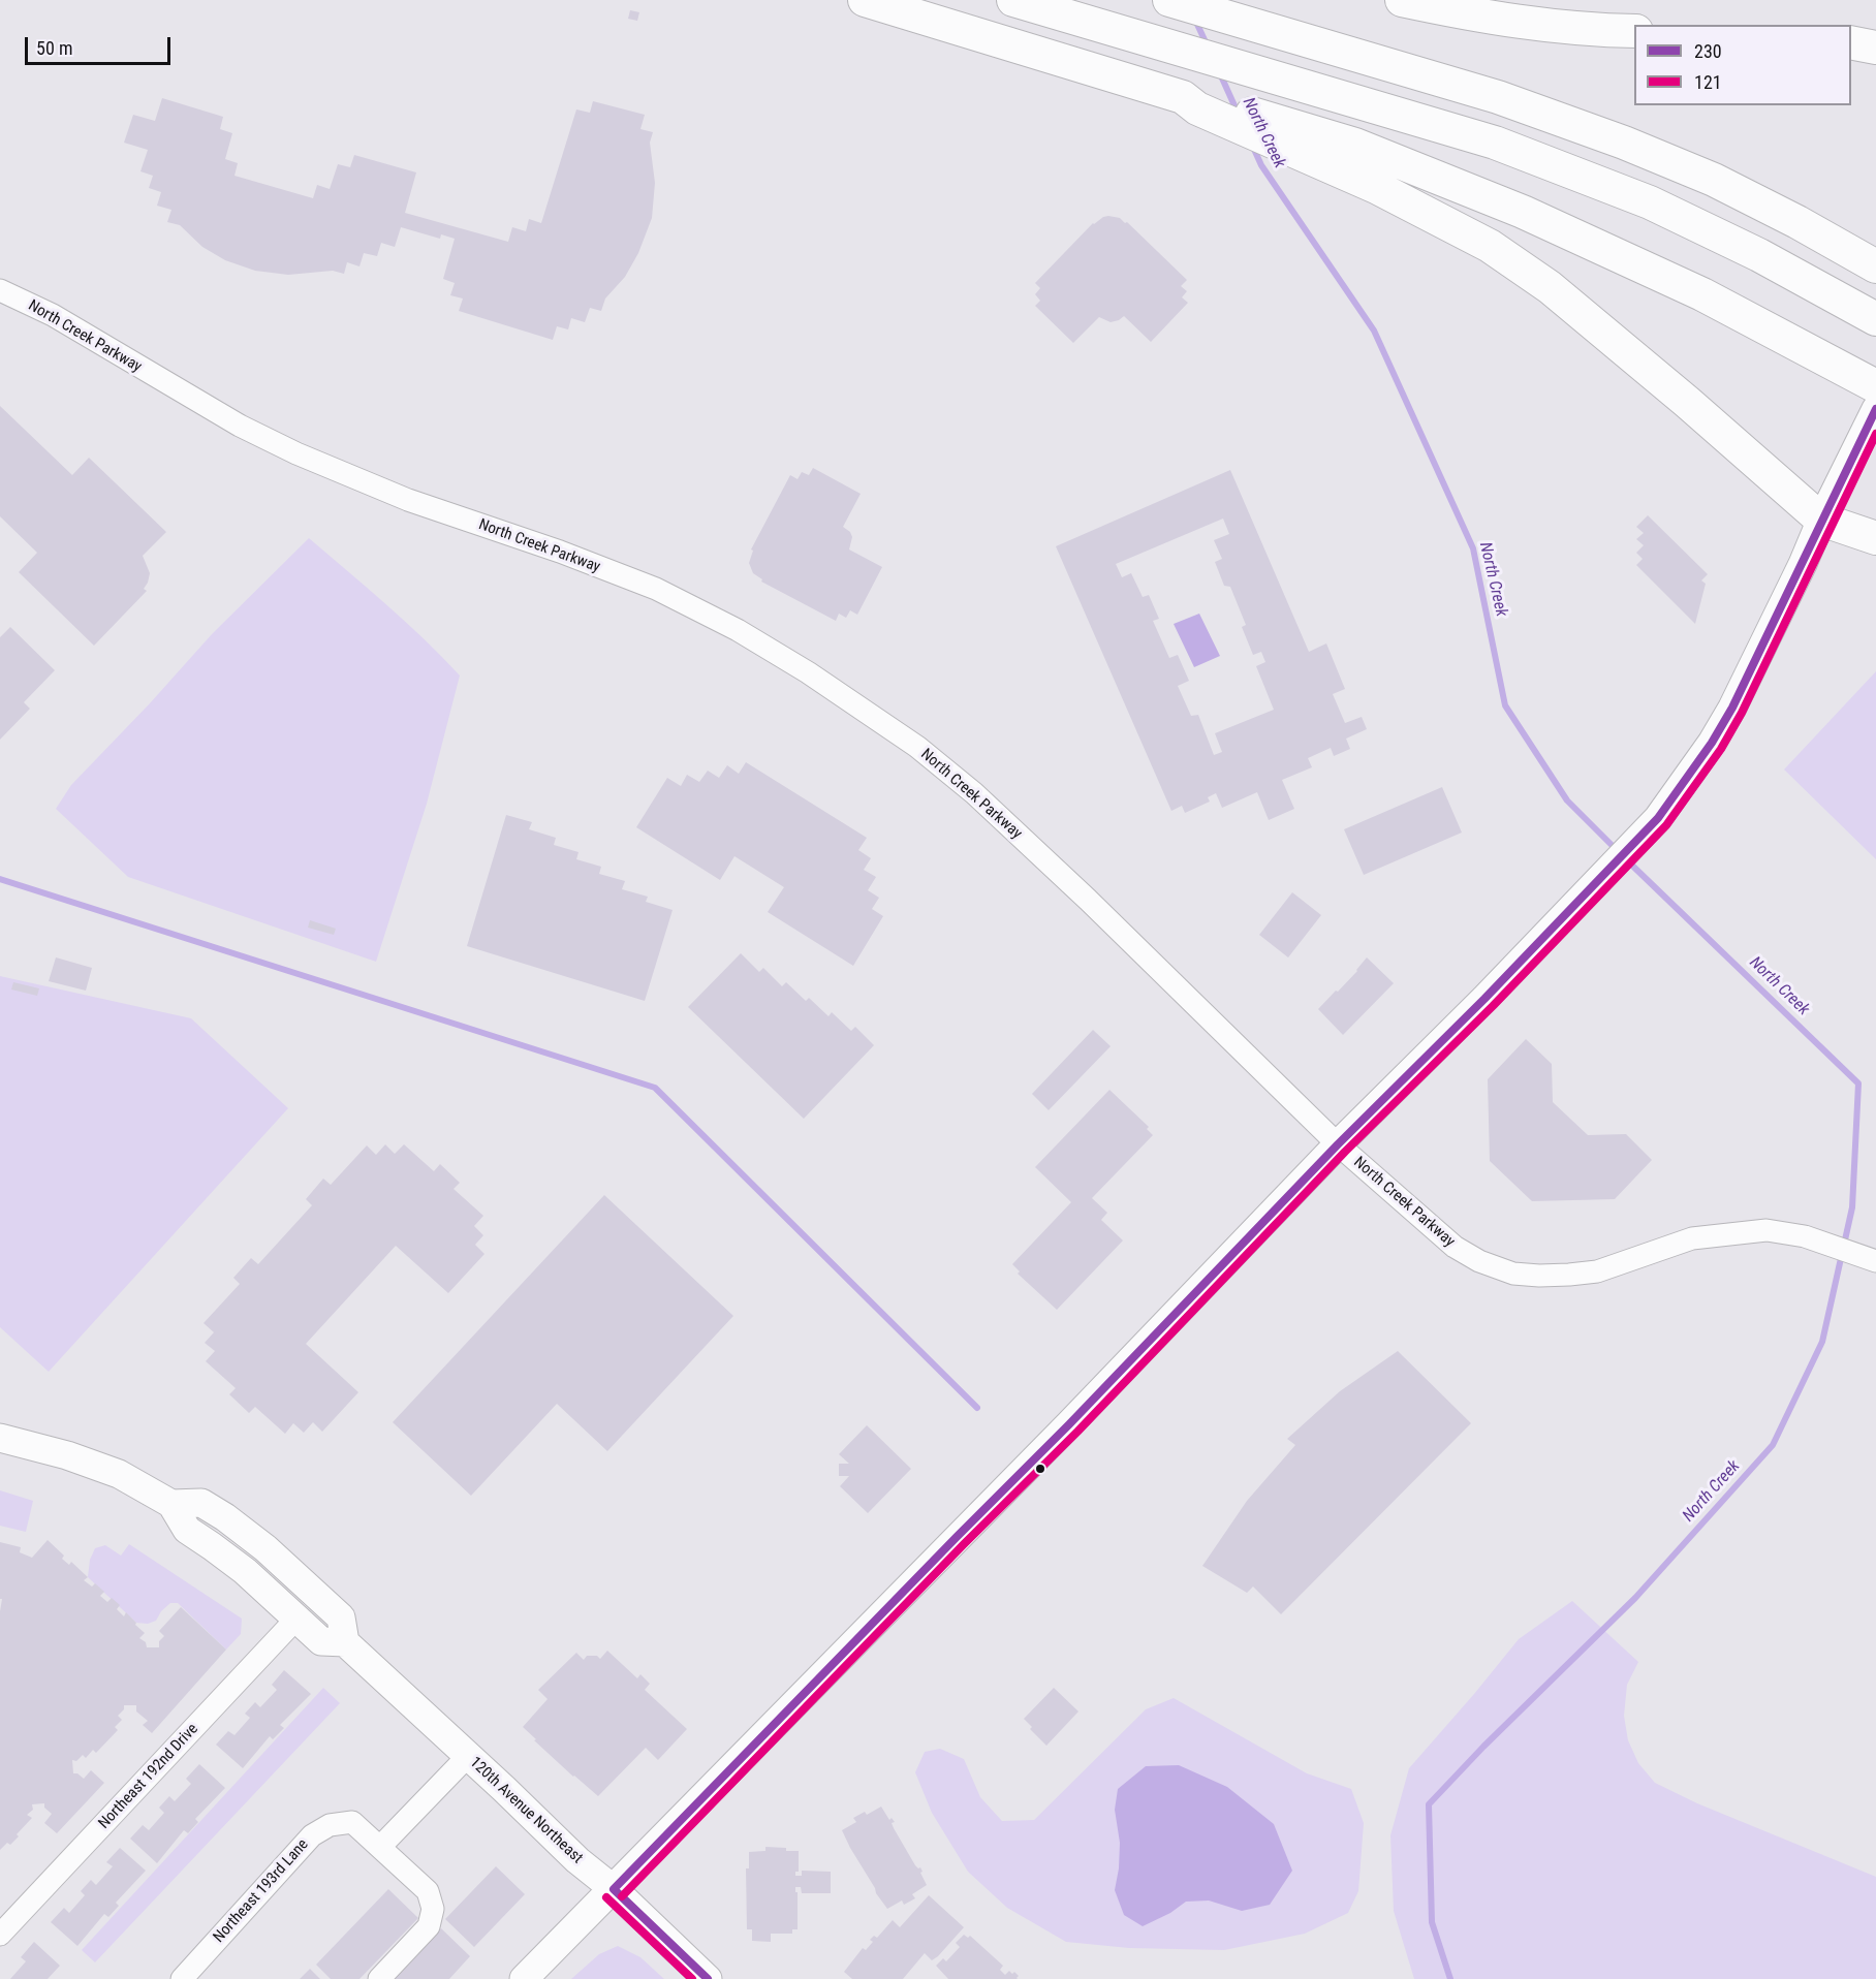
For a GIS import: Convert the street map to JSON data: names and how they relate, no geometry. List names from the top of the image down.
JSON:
{
  "streets": {
    "main road": ["120th Avenue Northeast"],
    "street": ["North Creek Parkway", "Northeast 192nd Drive", "Northeast 193rd Lane"]
  },
  "water": ["North Creek"],
  "lines": ["transit line 230", "transit line 121"],
  "legend": ["230", "121"],
  "scale_bar": "50 m"
}
